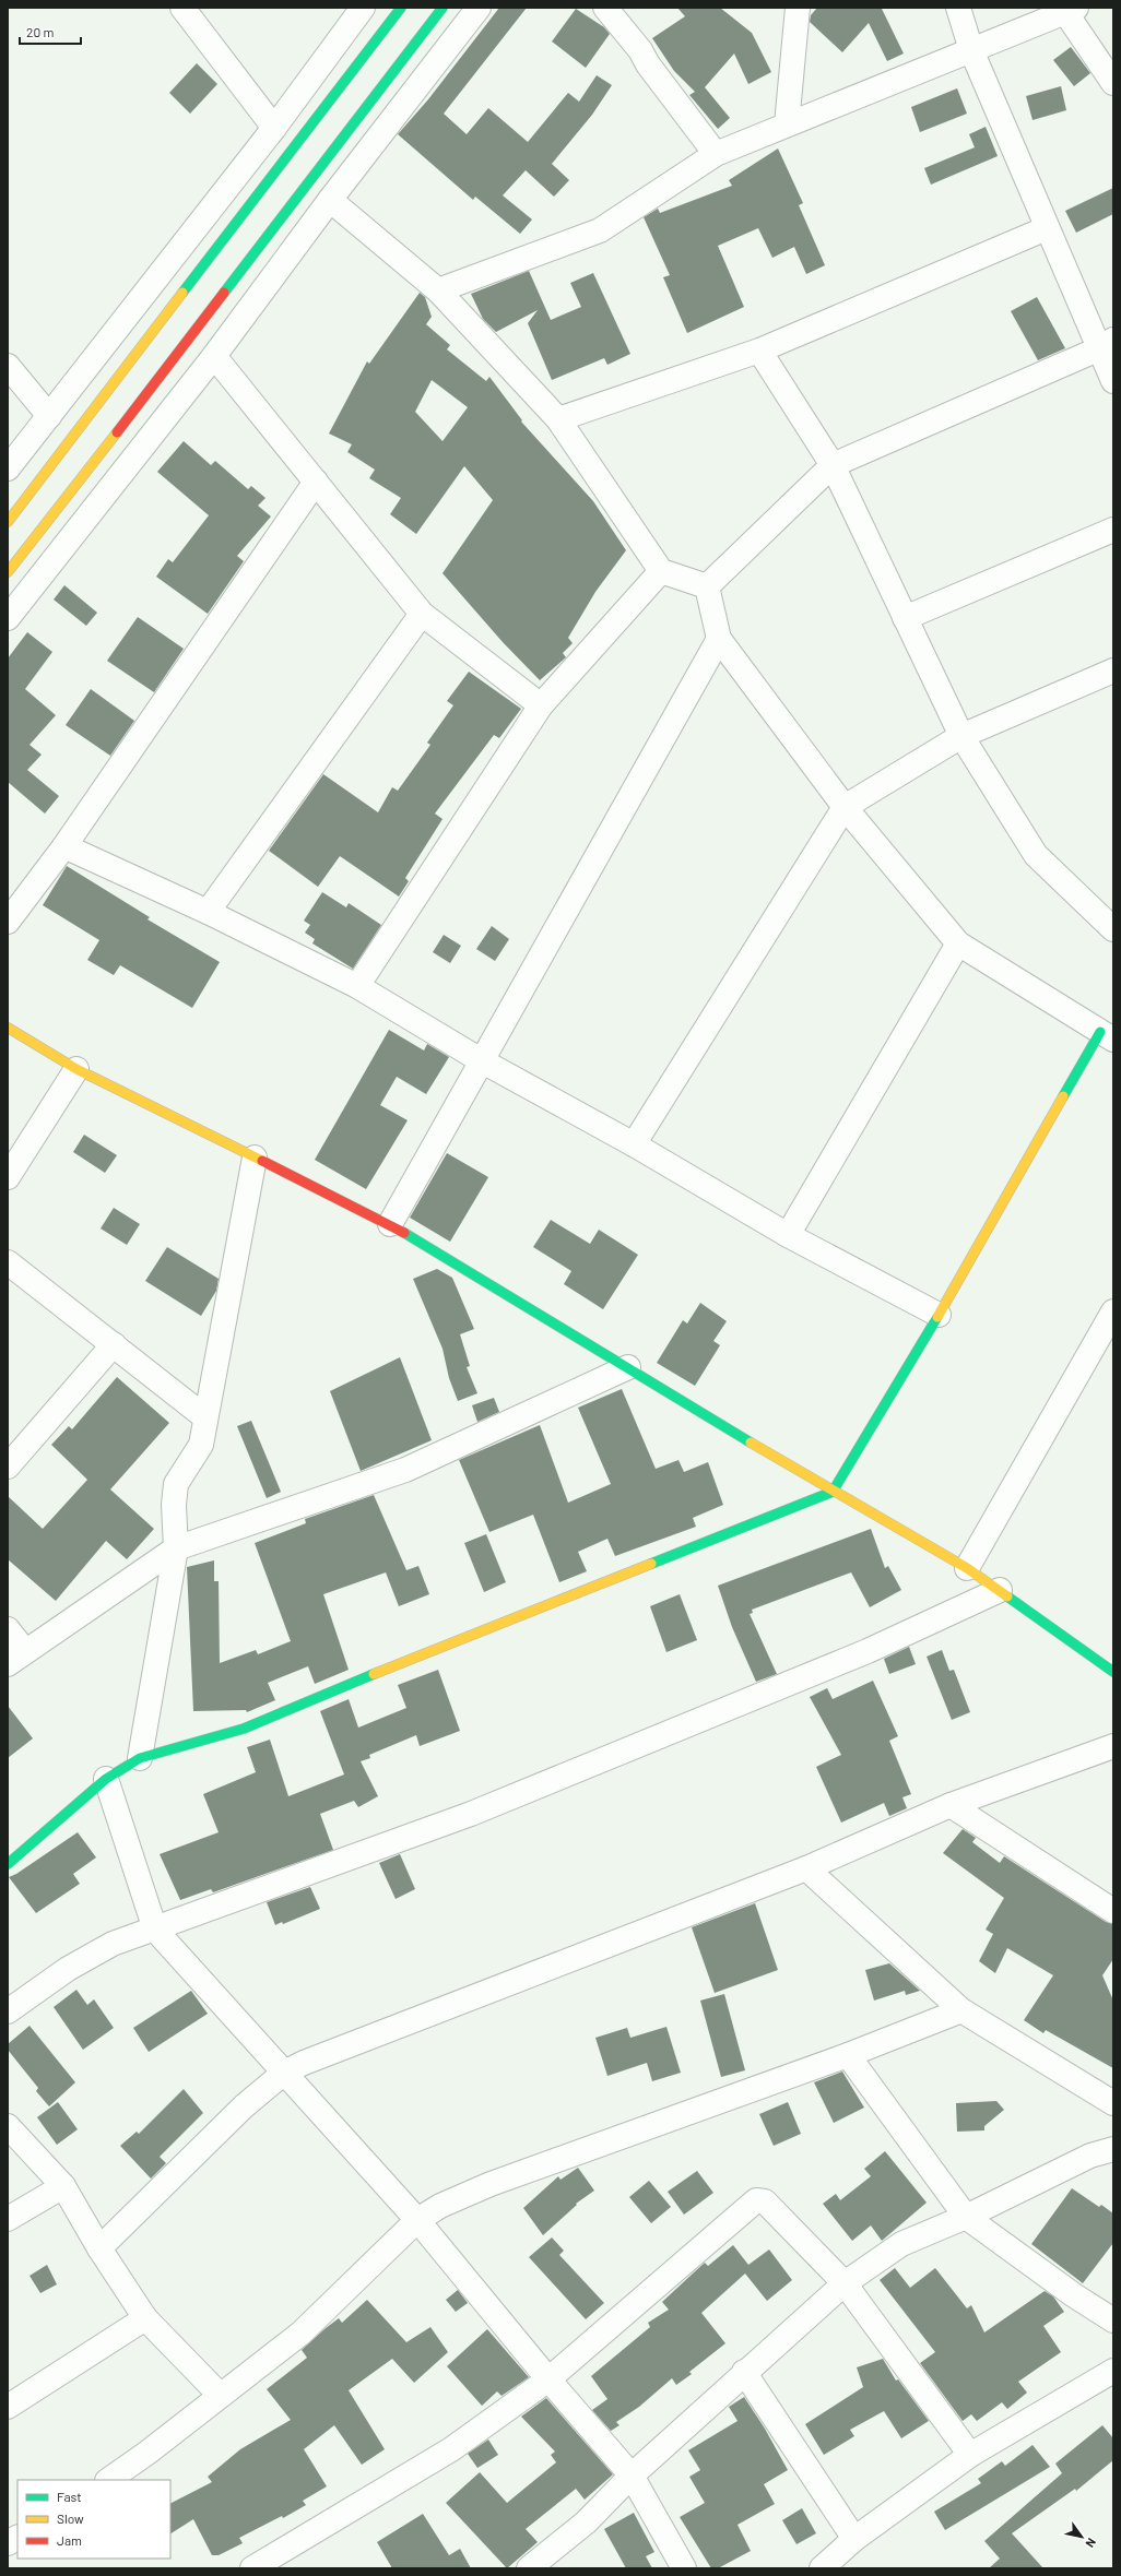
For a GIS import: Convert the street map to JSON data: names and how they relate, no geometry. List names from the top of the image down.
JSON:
{
  "legend": ["Fast", "Slow", "Jam"],
  "scale_bar": "20 m",
  "north": "bottom right"
}
